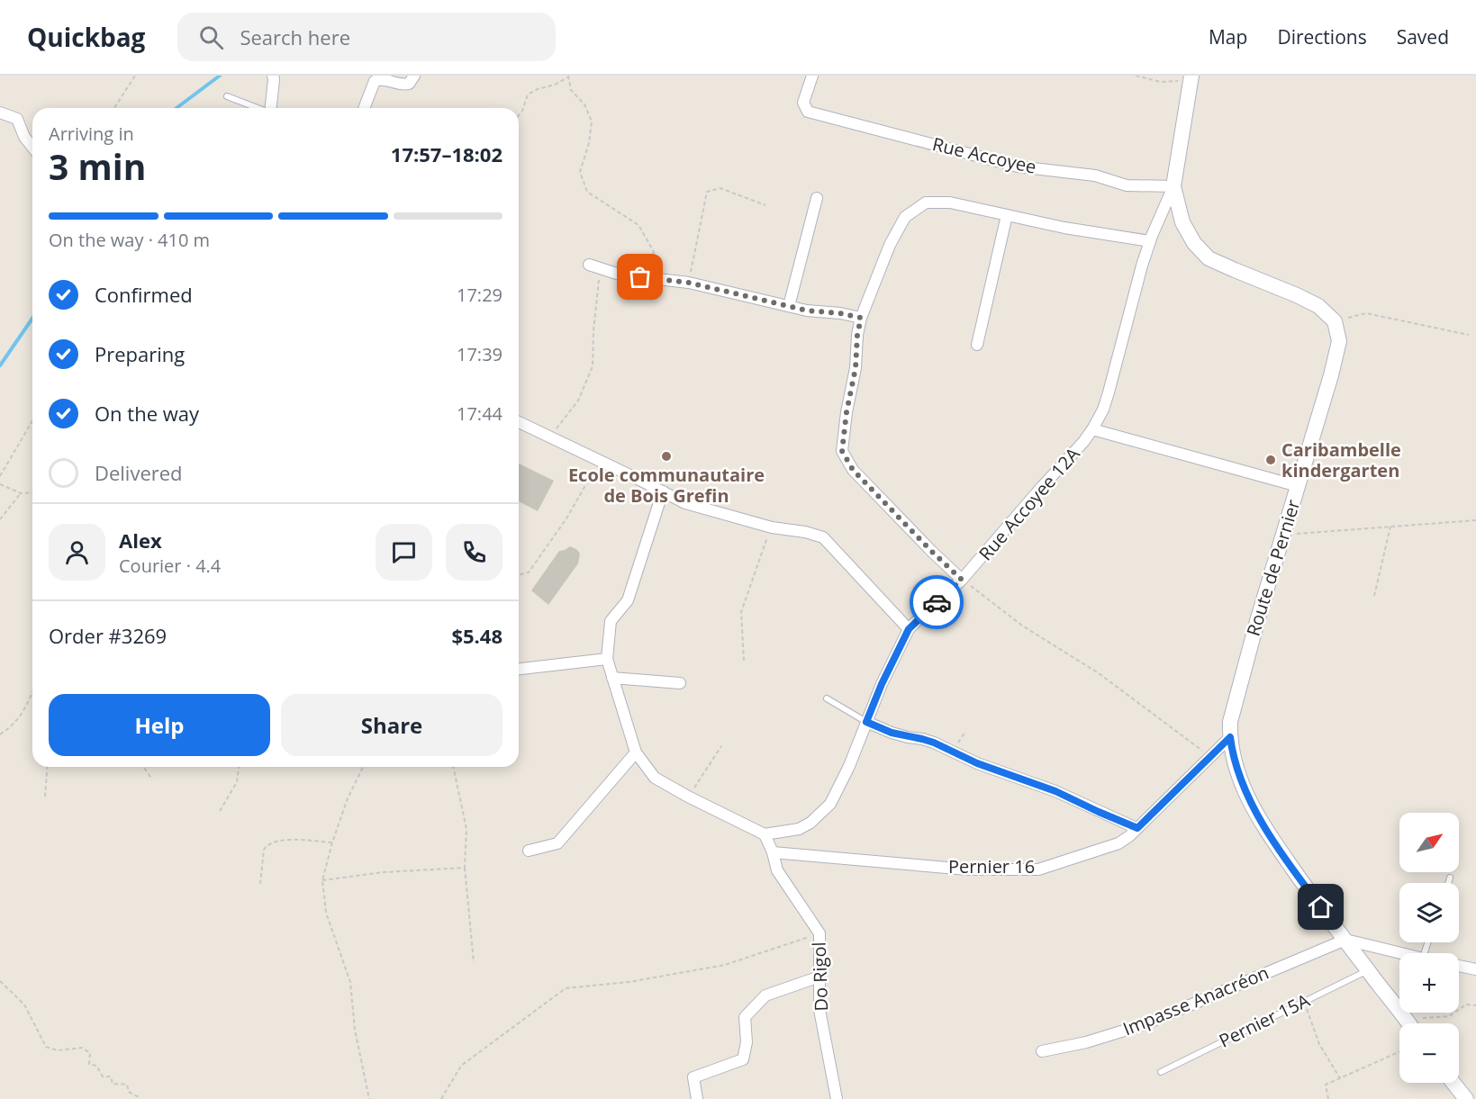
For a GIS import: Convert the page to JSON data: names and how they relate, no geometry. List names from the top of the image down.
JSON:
{
  "streets": {
    "street": [
      "Rue Accoyee",
      "Rue Accoyee 12A",
      "Route de Pernier",
      "Pernier 16",
      "Do Rigol",
      "Impasse Anacréon"
    ],
    "lane": ["Pernier 15A"]
  },
  "crossings": [
    ["Rue Accoyee", "Rue Accoyee 12A"],
    ["Rue Accoyee 12A", "Do Rigol"],
    ["Route de Pernier", "Pernier 16"],
    ["Route de Pernier", "Impasse Anacréon"],
    ["Route de Pernier", "Pernier 15A"],
    ["Pernier 16", "Do Rigol"]
  ],
  "places": ["Ecole communautaire de Bois Grefin", "Caribambelle kindergarten"],
  "north": "top right",
  "page": {
    "header": "Quickbag",
    "search": "Search here",
    "nav": ["Map", "Directions", "Saved"],
    "heading": ["3 min", "Arriving in", "17:57–18:02"],
    "panel": [
      "Alex",
      "Courier · 4.4",
      "Order #3269",
      "$5.48"
    ],
    "bar": "On the way · 410 m",
    "list": [
      ["Confirmed", "17:29"],
      ["Preparing", "17:39"],
      ["On the way", "17:44"],
      "Delivered"
    ],
    "buttons": ["Help", "Share"],
    "map_buttons": ["+", "−"]
  }
}
